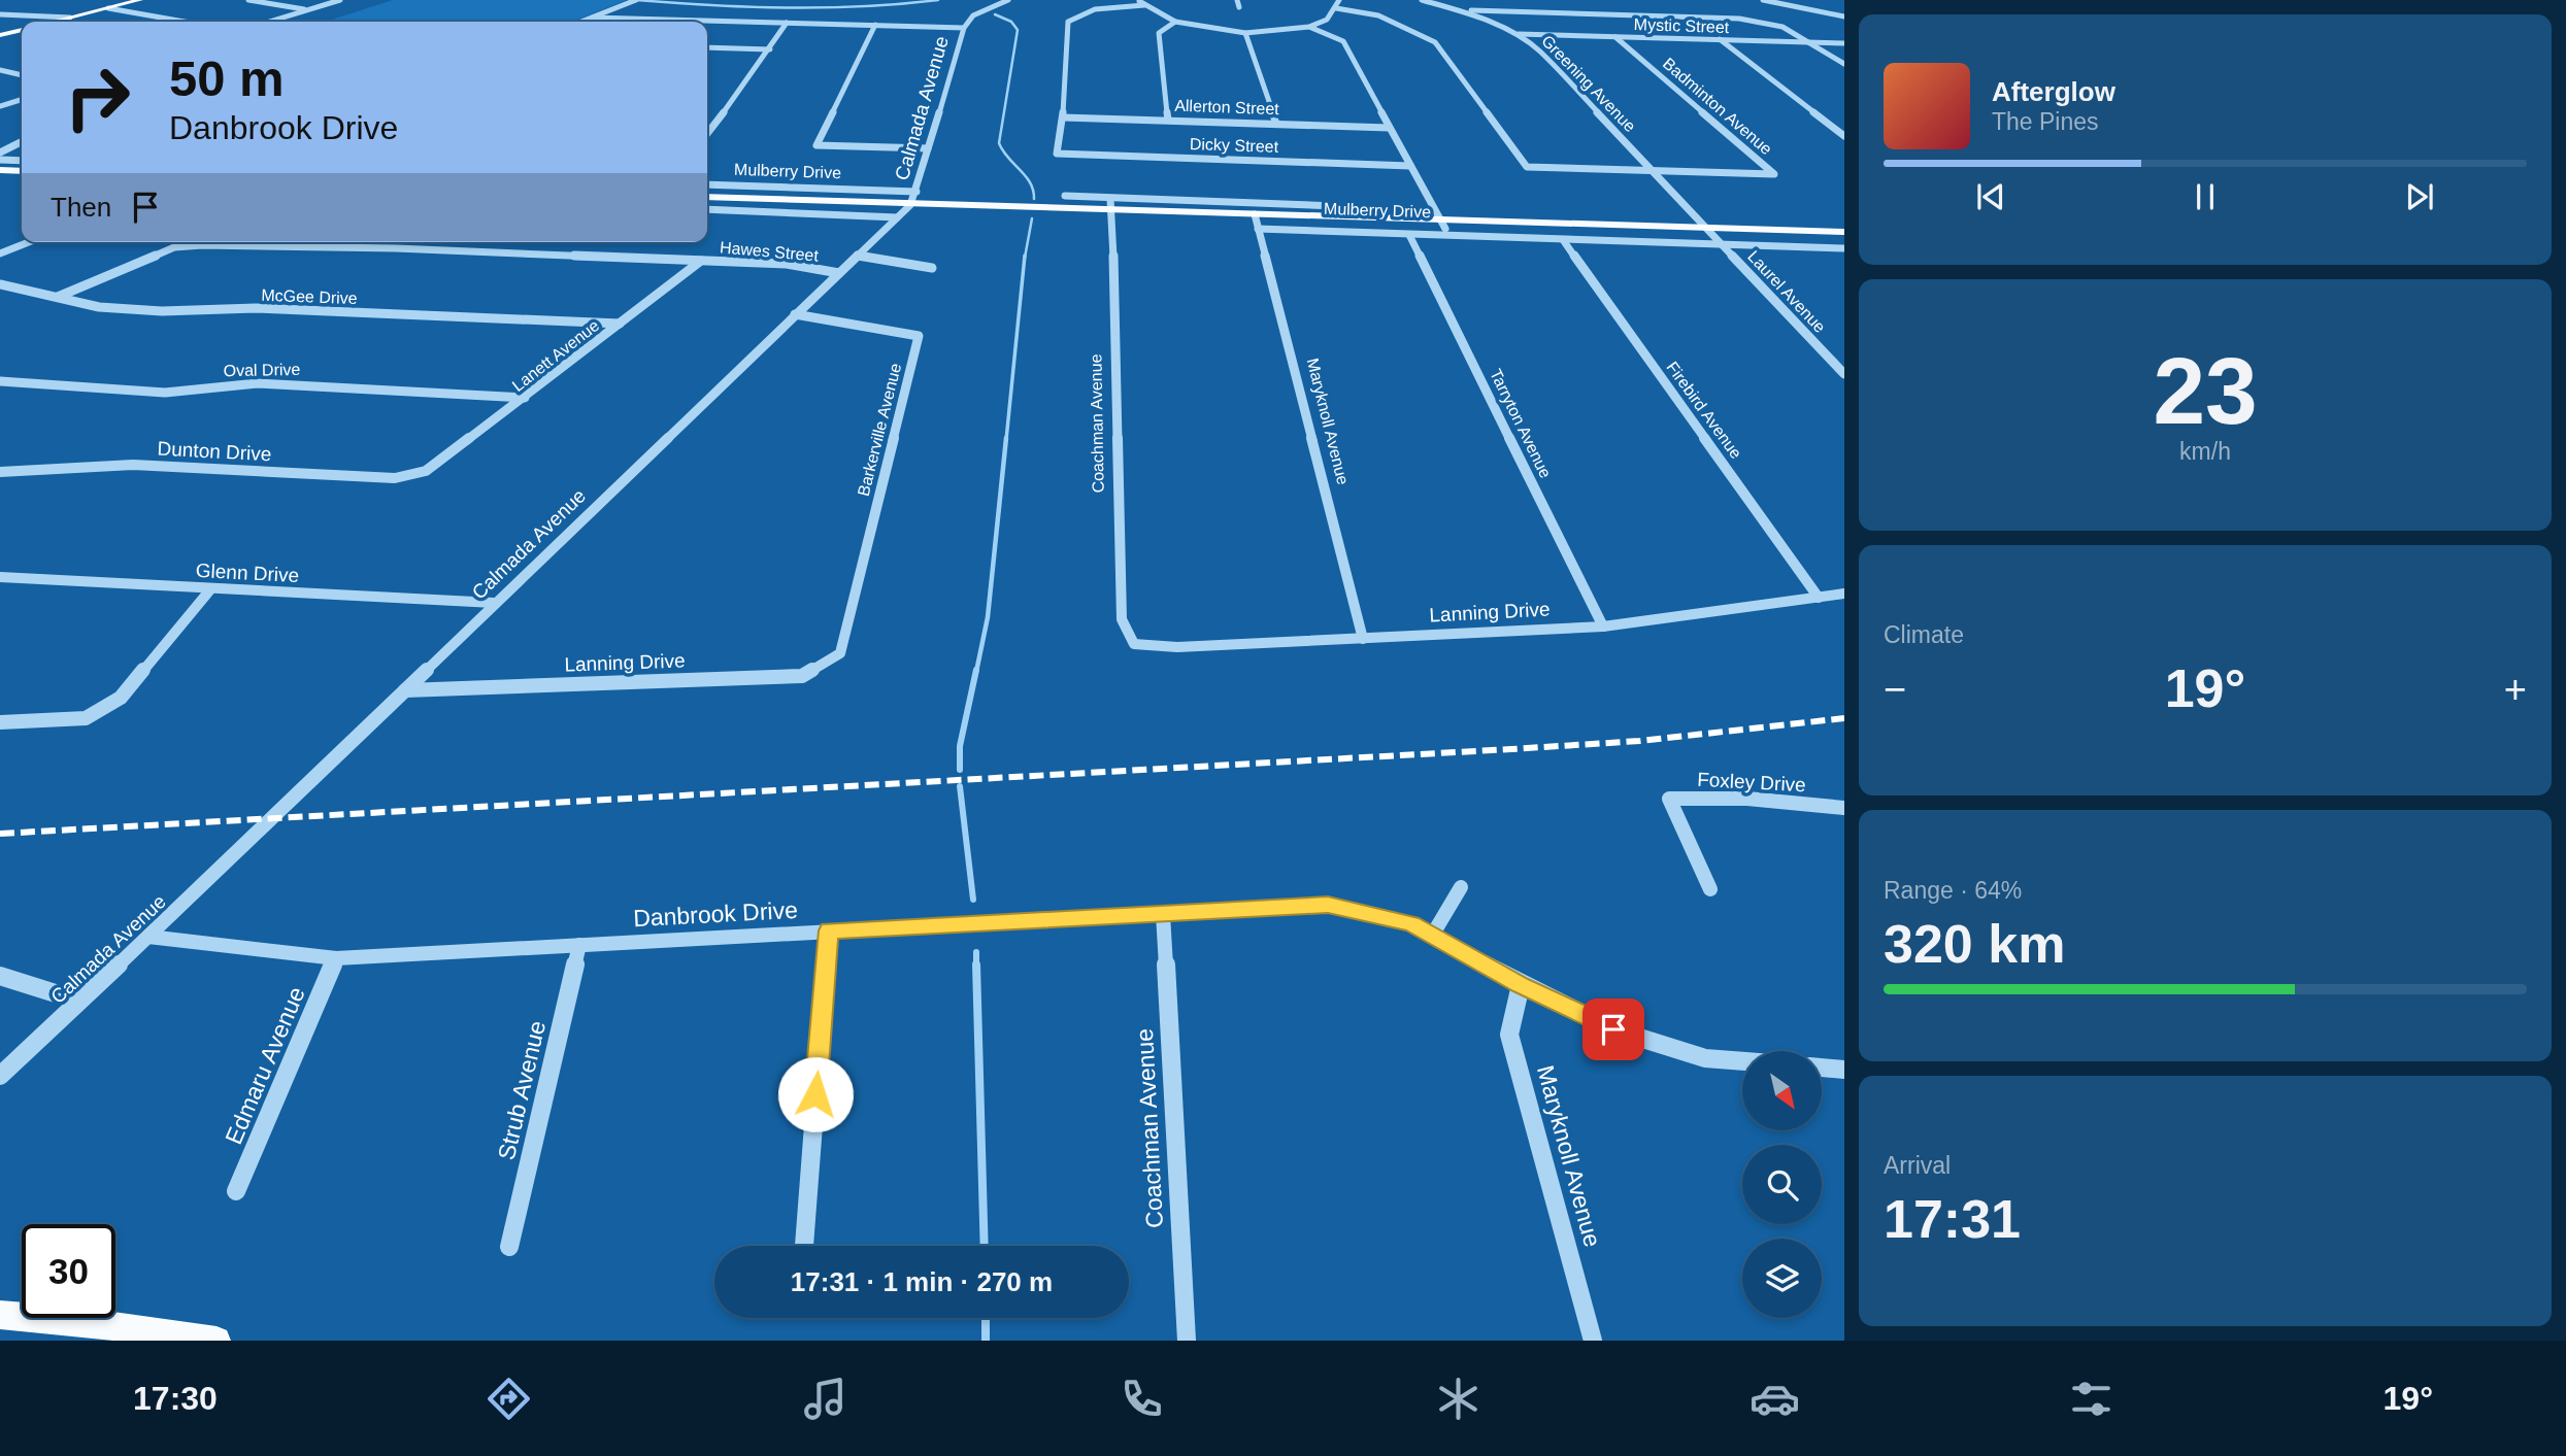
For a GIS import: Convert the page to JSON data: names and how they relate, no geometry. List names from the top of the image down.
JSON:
{
  "streets": {
    "main road": ["Mulberry Drive"],
    "street": [
      "Mystic Street",
      "Greening Avenue",
      "Badminton Avenue",
      "Allerton Street",
      "Calmada Avenue",
      "Dicky Street",
      "Hawes Street",
      "Laurel Avenue",
      "McGee Drive",
      "Lanett Avenue",
      "Oval Drive",
      "Firebird Avenue",
      "Maryknoll Avenue",
      "Coachman Avenue",
      "Tarryton Avenue",
      "Barkerville Avenue",
      "Dunton Drive",
      "Glenn Drive",
      "Lanning Drive",
      "Foxley Drive",
      "Danbrook Drive",
      "Edmaru Avenue",
      "Strub Avenue"
    ]
  },
  "crossings": [
    ["Mystic Street", "Greening Avenue"],
    ["Mystic Street", "Badminton Avenue"],
    ["Greening Avenue", "Badminton Avenue"],
    ["Greening Avenue", "Mulberry Drive"],
    ["Greening Avenue", "Laurel Avenue"],
    ["Allerton Street", "Dicky Street"],
    ["Calmada Avenue", "Mulberry Drive"],
    ["Calmada Avenue", "Hawes Street"],
    ["Calmada Avenue", "Barkerville Avenue"],
    ["Calmada Avenue", "Glenn Drive"],
    ["Calmada Avenue", "Lanning Drive"],
    ["Calmada Avenue", "Danbrook Drive"],
    ["Mulberry Drive", "Laurel Avenue"],
    ["Mulberry Drive", "Maryknoll Avenue"],
    ["Mulberry Drive", "Coachman Avenue"],
    ["Hawes Street", "McGee Drive"],
    ["Hawes Street", "Lanett Avenue"],
    ["McGee Drive", "Lanett Avenue"],
    ["Lanett Avenue", "Oval Drive"],
    ["Lanett Avenue", "Dunton Drive"],
    ["Firebird Avenue", "Lanning Drive"],
    ["Maryknoll Avenue", "Lanning Drive"],
    ["Maryknoll Avenue", "Danbrook Drive"],
    ["Coachman Avenue", "Lanning Drive"],
    ["Coachman Avenue", "Danbrook Drive"],
    ["Tarryton Avenue", "Lanning Drive"],
    ["Barkerville Avenue", "Lanning Drive"],
    ["Danbrook Drive", "Edmaru Avenue"],
    ["Danbrook Drive", "Strub Avenue"]
  ],
  "north": "bottom right",
  "page": {
    "turn": ["50 m", "Danbrook Drive"],
    "song": ["Afterglow", "The Pines"],
    "then": "Then",
    "tile": [
      ["23", "km/h"],
      "Climate",
      ["Range · 64%", "320 km"],
      ["Arrival", "17:31"]
    ],
    "heat": ["−", "19°", "+"],
    "limit": "30",
    "trip": "17:31 · 1 min · 270 m",
    "tabs": ["17:30", "19°"]
  }
}
